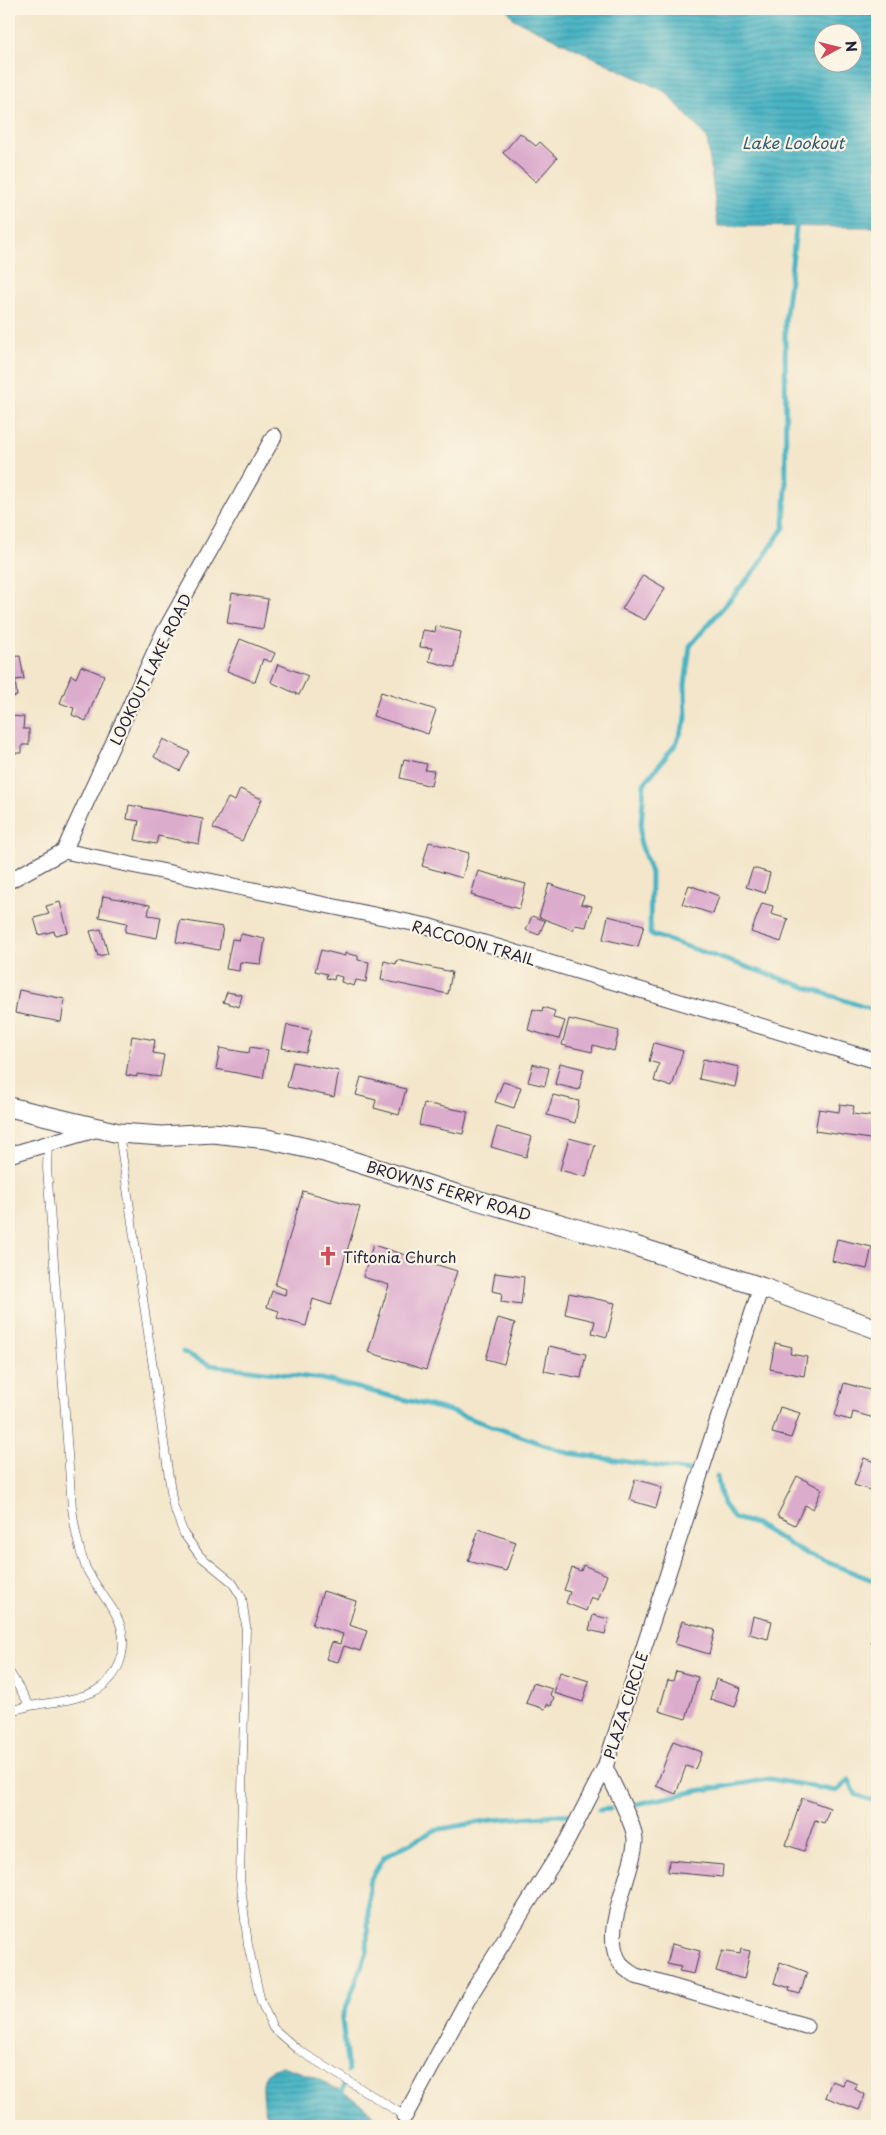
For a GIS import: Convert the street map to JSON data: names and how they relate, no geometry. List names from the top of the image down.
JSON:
{
  "streets": {
    "street": [
      "LOOKOUT LAKE ROAD",
      "RACCOON TRAIL",
      "BROWNS FERRY ROAD",
      "PLAZA CIRCLE"
    ]
  },
  "crossings": [
    ["LOOKOUT LAKE ROAD", "RACCOON TRAIL"],
    ["BROWNS FERRY ROAD", "PLAZA CIRCLE"]
  ],
  "water": ["Lake Lookout"],
  "places": {
    "church": ["Tiftonia Church"]
  },
  "north": "right"
}
